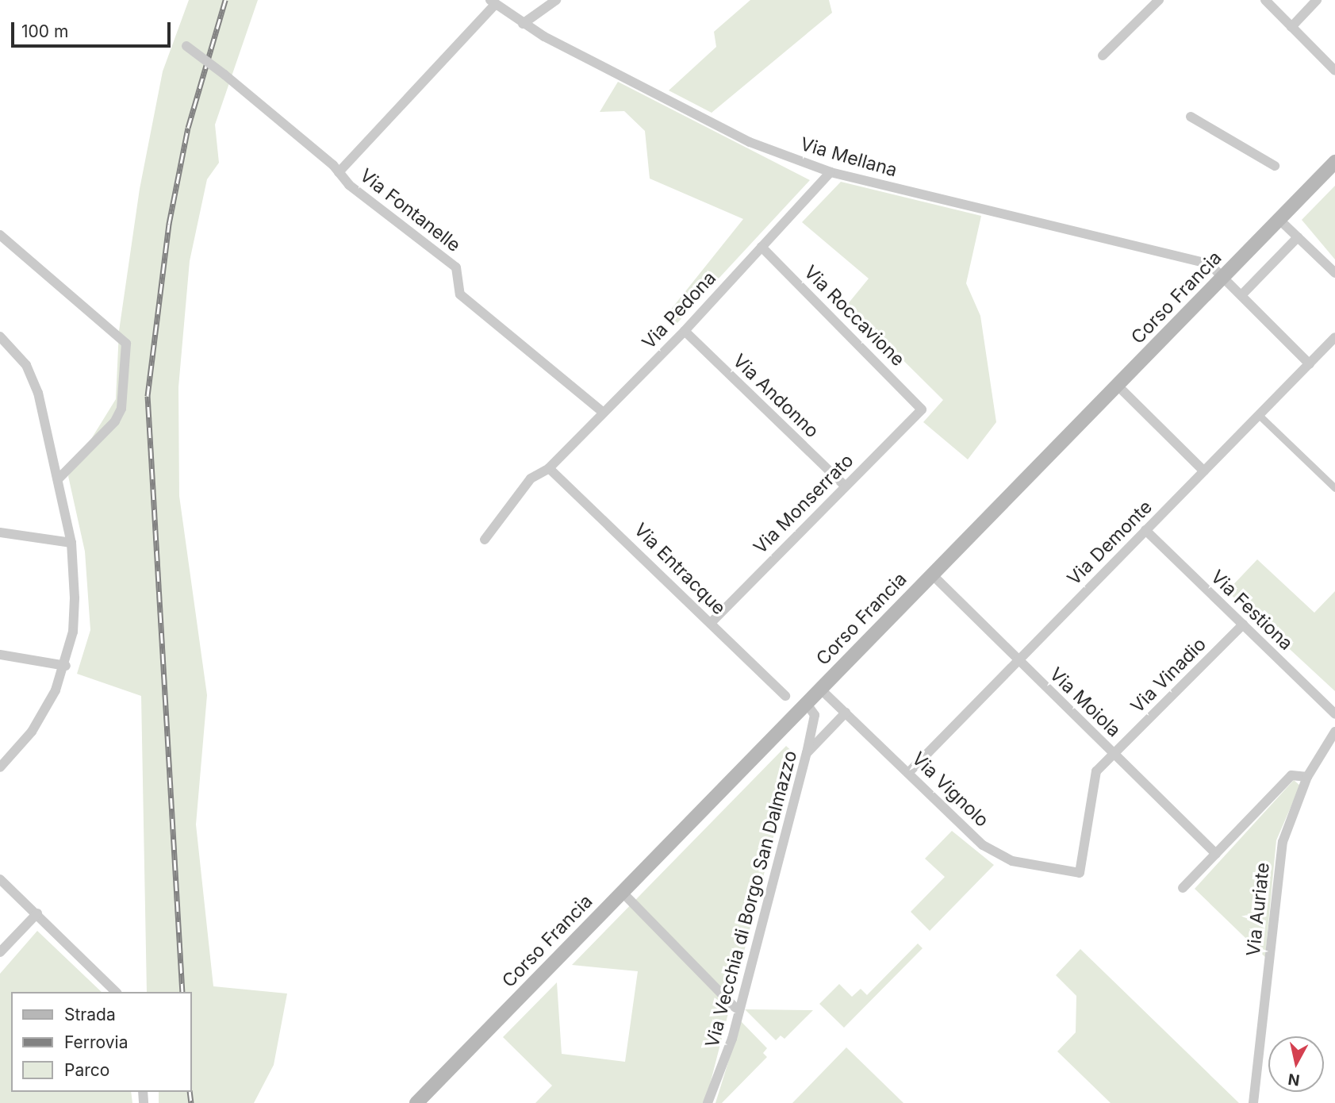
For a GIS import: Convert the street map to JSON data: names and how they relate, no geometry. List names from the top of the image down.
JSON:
{
  "streets": {
    "main road": ["Corso Francia"],
    "street": [
      "Via Mellana",
      "Via Fontanelle",
      "Via Pedona",
      "Via Roccavione",
      "Via Andonno",
      "Via Monserrato",
      "Via Demonte",
      "Via Entracque",
      "Via Festiona",
      "Via Vinadio",
      "Via Moiola",
      "Via Vignolo",
      "Via Vecchia di Borgo San Dalmazzo",
      "Via Auriate"
    ]
  },
  "crossings": [
    ["Via Mellana", "Corso Francia"],
    ["Via Mellana", "Via Pedona"],
    ["Via Mellana", "Via Demonte"],
    ["Via Fontanelle", "Via Pedona"],
    ["Corso Francia", "Via Moiola"],
    ["Corso Francia", "Via Vignolo"],
    ["Corso Francia", "Via Vecchia di Borgo San Dalmazzo"],
    ["Via Pedona", "Via Roccavione"],
    ["Via Pedona", "Via Andonno"],
    ["Via Pedona", "Via Entracque"],
    ["Via Roccavione", "Via Monserrato"],
    ["Via Andonno", "Via Monserrato"],
    ["Via Monserrato", "Via Entracque"],
    ["Via Demonte", "Via Festiona"],
    ["Via Demonte", "Via Moiola"],
    ["Via Demonte", "Via Vignolo"],
    ["Via Festiona", "Via Vinadio"],
    ["Via Vinadio", "Via Moiola"],
    ["Via Vinadio", "Via Vignolo"]
  ],
  "legend": ["Strada", "Ferrovia", "Parco"],
  "scale_bar": "100 m",
  "north": "bottom"
}
